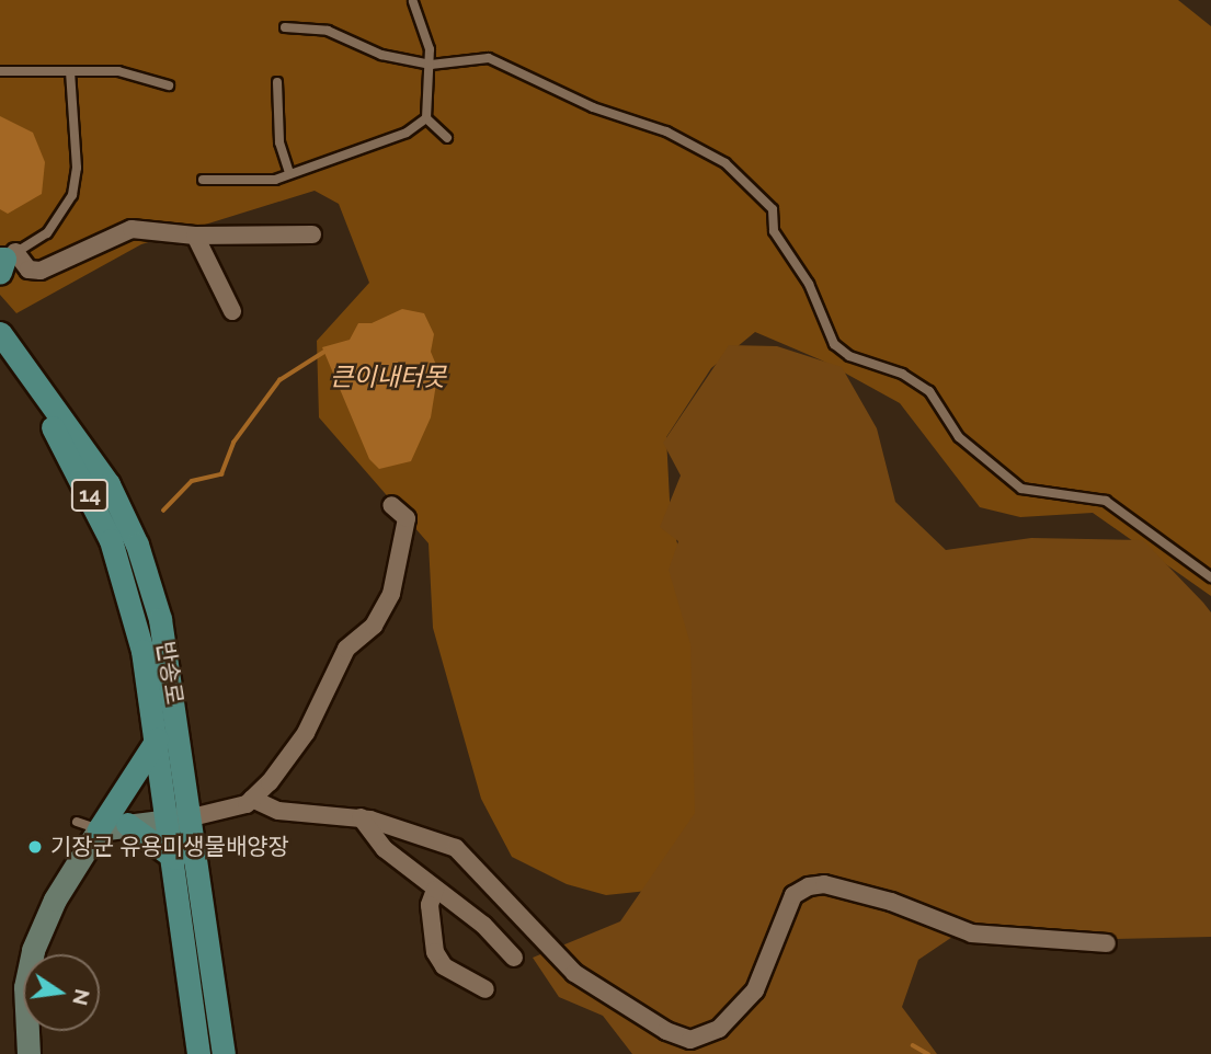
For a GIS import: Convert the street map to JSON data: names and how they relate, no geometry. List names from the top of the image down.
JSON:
{
  "streets": {
    "main road": ["14", "반송로"]
  },
  "water": ["큰이내터못"],
  "places": ["기장군 유용미생물배양장"],
  "north": "right"
}
